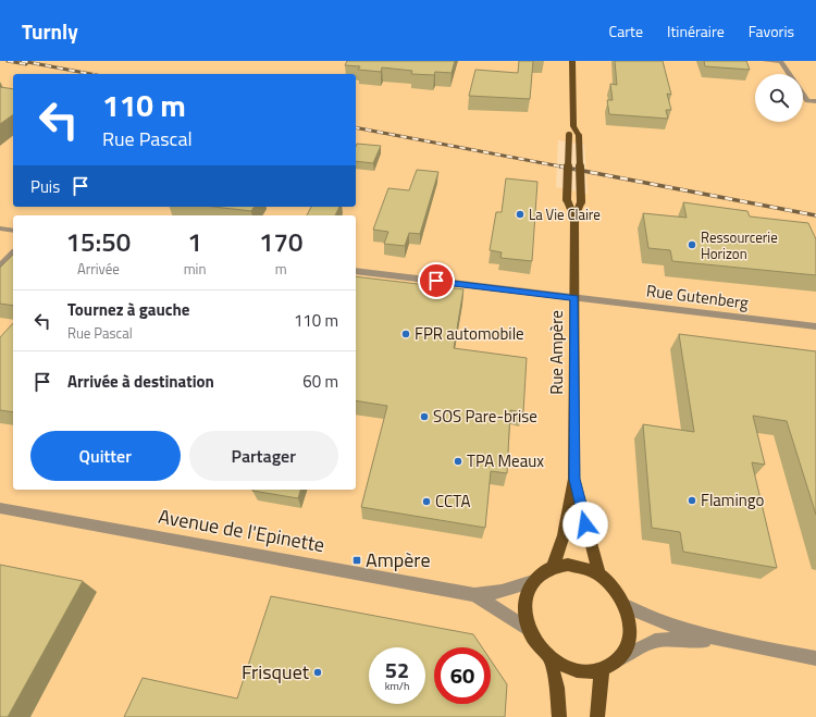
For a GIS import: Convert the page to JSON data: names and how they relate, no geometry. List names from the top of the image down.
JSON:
{
  "streets": {
    "main road": ["Rue Ampère"],
    "street": ["Rue Gutenberg", "Avenue de l'Epinette"]
  },
  "crossings": [
    ["Rue Gutenberg", "Rue Ampère"],
    ["Rue Ampère", "Avenue de l'Epinette"]
  ],
  "places": {
    "other": [
      "La Vie Claire",
      "Ressourcerie Horizon",
      "FPR automobile",
      "SOS Pare-brise",
      "TPA Meaux",
      "Flamingo",
      "CCTA",
      "Frisquet"
    ],
    "transit": ["Ampère"]
  },
  "page": {
    "header": "Turnly",
    "nav": ["Carte", "Itinéraire", "Favoris"],
    "turn": ["110 m", "Rue Pascal"],
    "then": "Puis",
    "eta": [
      "15:50",
      "Arrivée",
      "1",
      "min",
      "170",
      "m"
    ],
    "list": [
      {
        "name": "Tournez à gauche",
        "note": "Rue Pascal",
        "value": "110 m"
      },
      {
        "name": "Arrivée à destination",
        "value": "60 m"
      }
    ],
    "buttons": ["Quitter", "Partager"],
    "speed": "52 km/h",
    "limit": "60"
  }
}
